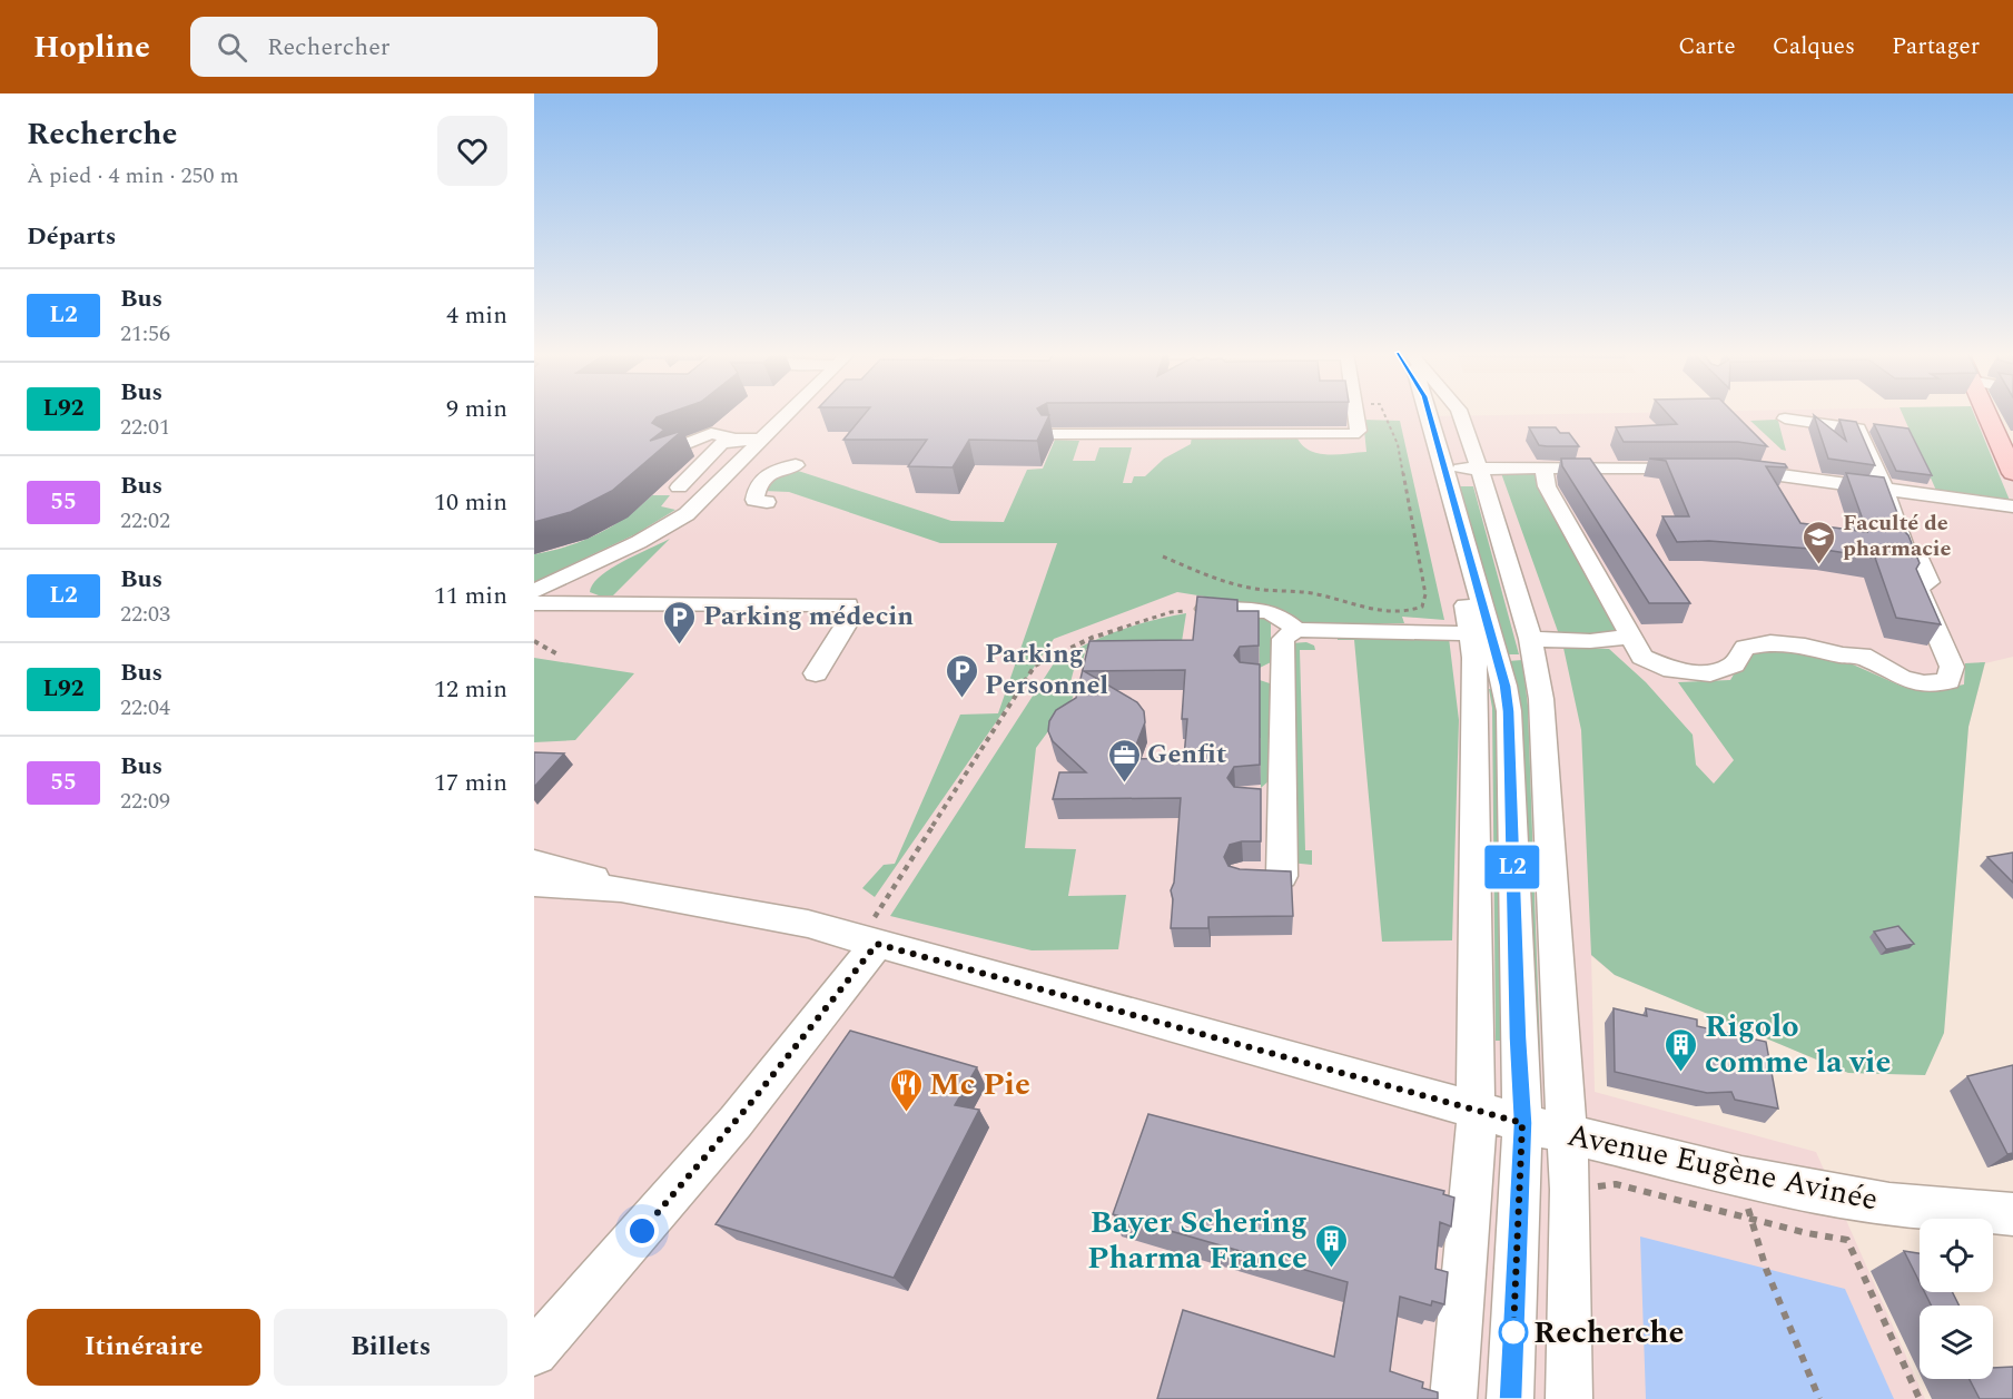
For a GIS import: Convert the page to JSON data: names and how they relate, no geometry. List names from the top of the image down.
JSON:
{
  "streets": {
    "street": ["Avenue Eugène Avinée"]
  },
  "places": {
    "school or university": ["Faculté de pharmacie"],
    "parking": ["Parking médecin", "Parking Personnel"],
    "office": ["Genfit"],
    "building": ["Rigolo comme la vie", "Bayer Schering Pharma France"],
    "restaurant": ["Mc Pie"],
    "other": ["Recherche"]
  },
  "lines": ["bus line L2"],
  "page": {
    "header": "Hopline",
    "search": "Rechercher",
    "nav": ["Carte", "Calques", "Partager"],
    "heading": [
      ["Recherche", "À pied · 4 min · 250 m"],
      "Départs"
    ],
    "on_map": "L2",
    "list": [
      {
        "mark": "L2",
        "name": "Bus",
        "note": "21:56",
        "value": "4 min"
      },
      {
        "mark": "L92",
        "name": "Bus",
        "note": "22:01",
        "value": "9 min"
      },
      {
        "mark": "55",
        "name": "Bus",
        "note": "22:02",
        "value": "10 min"
      },
      {
        "mark": "L2",
        "name": "Bus",
        "note": "22:03",
        "value": "11 min"
      },
      {
        "mark": "L92",
        "name": "Bus",
        "note": "22:04",
        "value": "12 min"
      },
      {
        "mark": "55",
        "name": "Bus",
        "note": "22:09",
        "value": "17 min"
      }
    ],
    "buttons": ["Itinéraire", "Billets"]
  }
}
